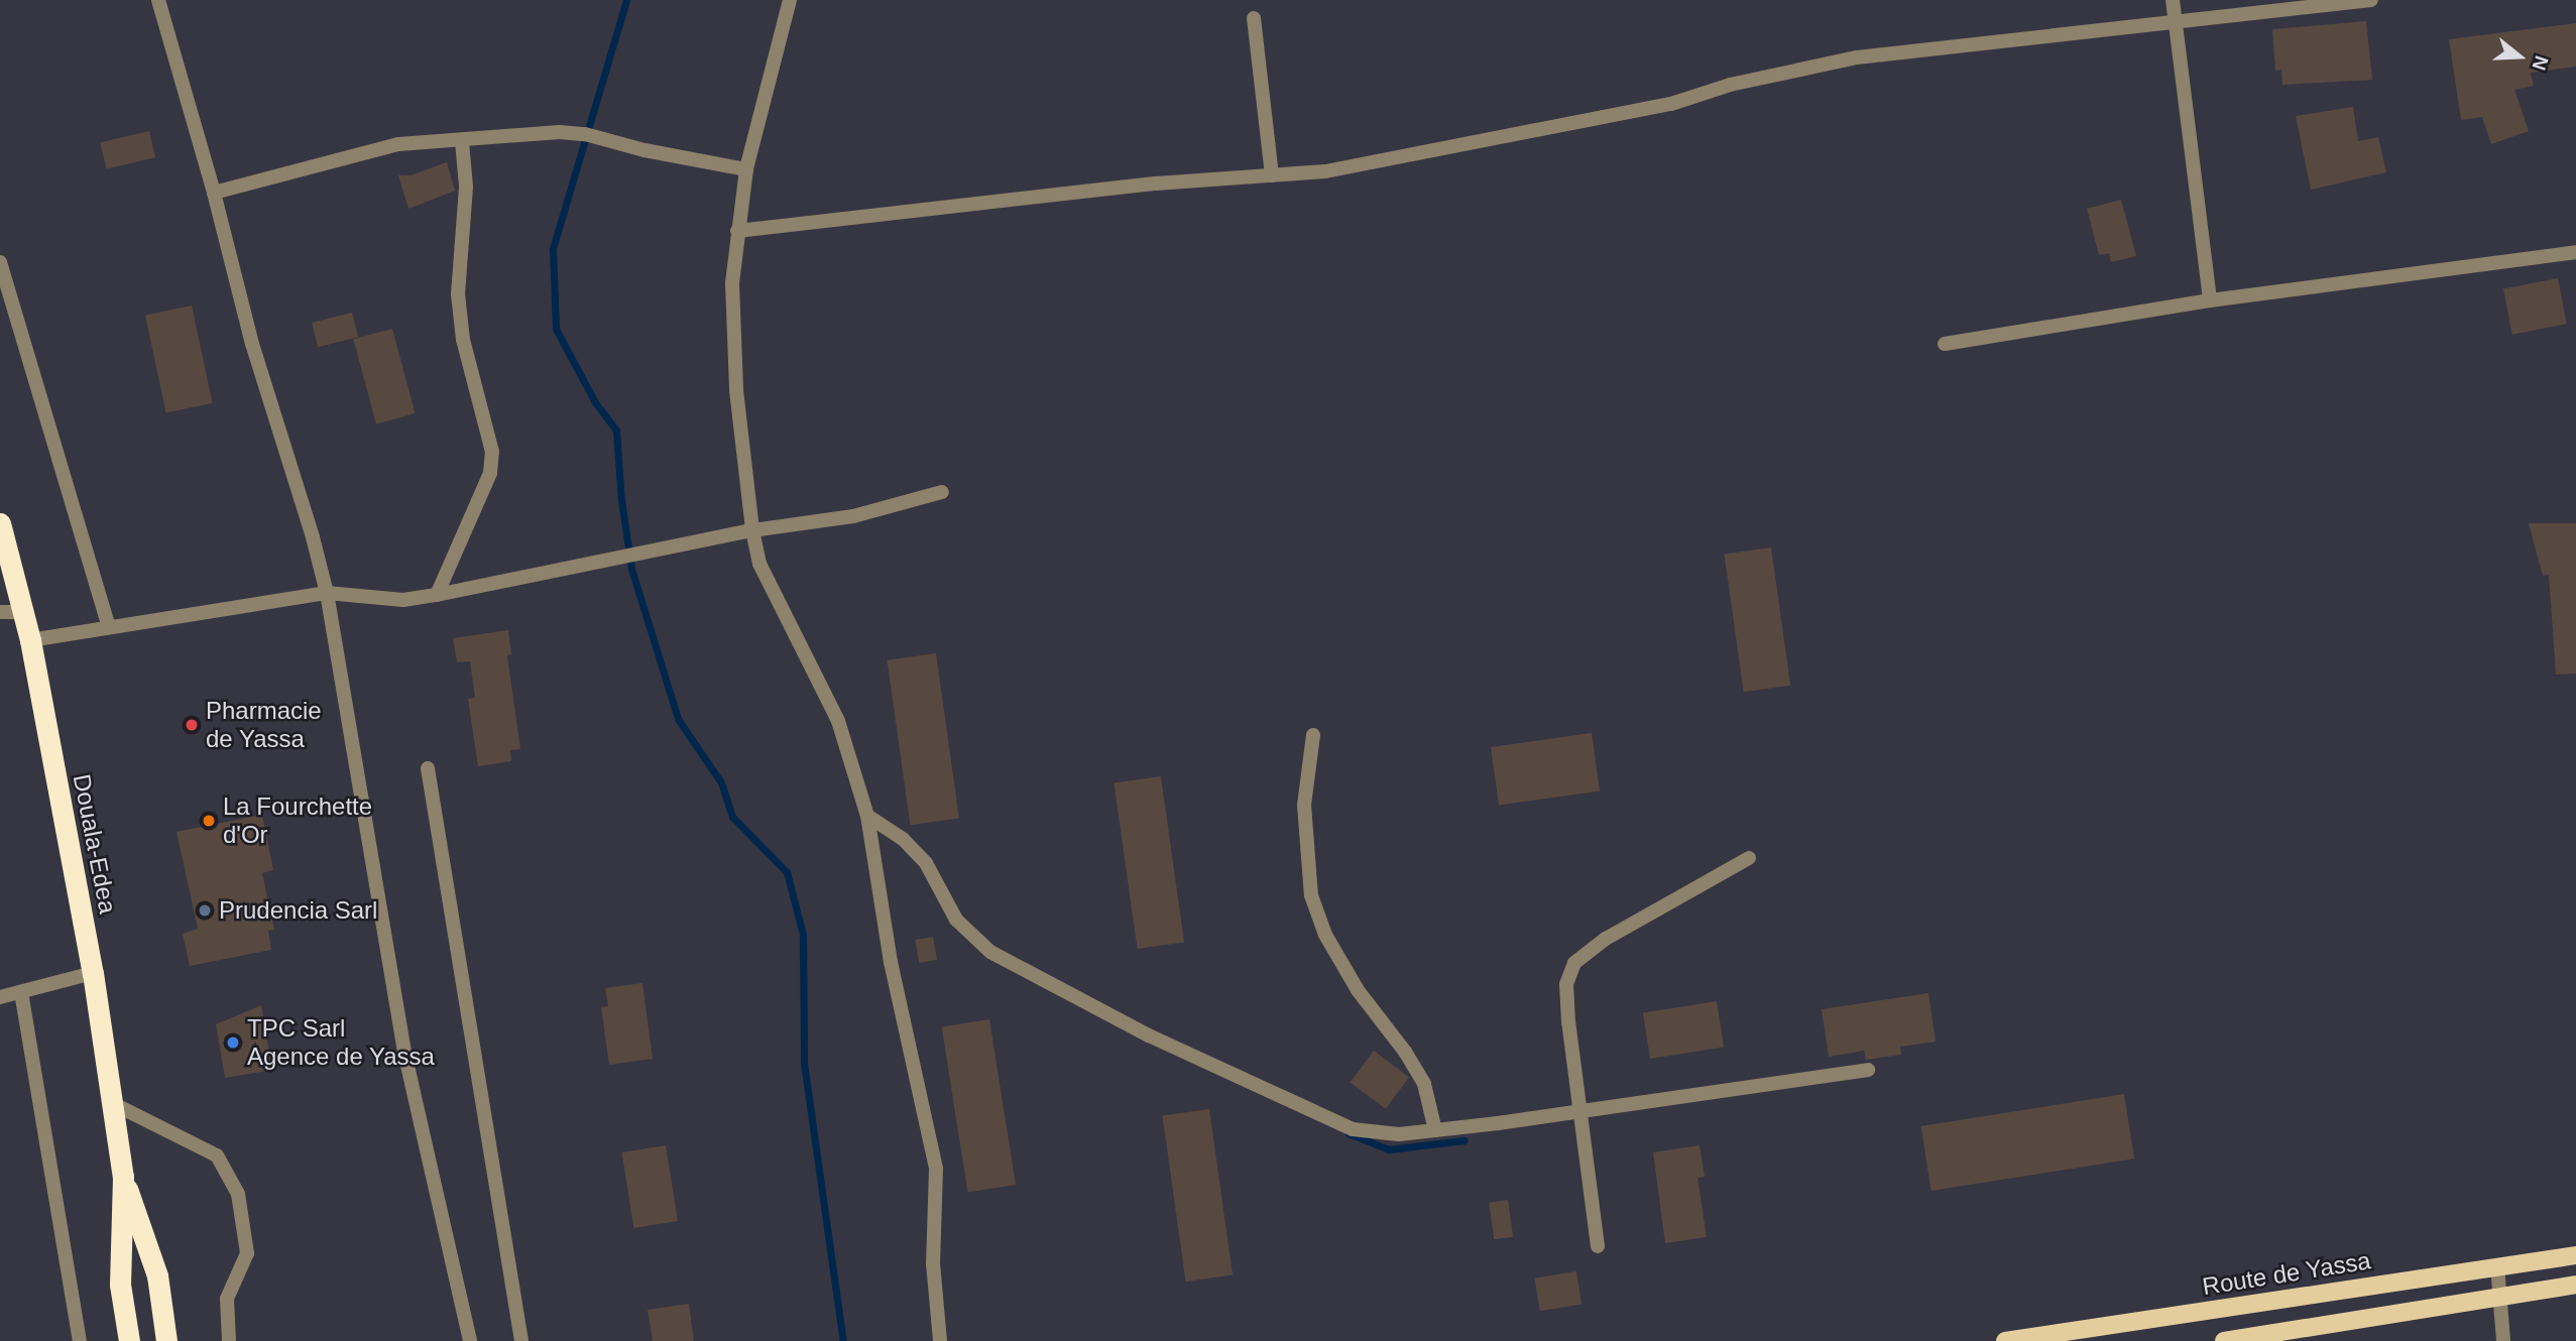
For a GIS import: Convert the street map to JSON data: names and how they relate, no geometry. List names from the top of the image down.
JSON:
{
  "streets": {
    "highway": ["Douala-Edea"],
    "main road": ["Route de Yassa"]
  },
  "places": [
    "Pharmacie de Yassa",
    "La Fourchette d'Or",
    "Prudencia Sarl",
    "TPC Sarl Agence de Yassa"
  ],
  "north": "right"
}
